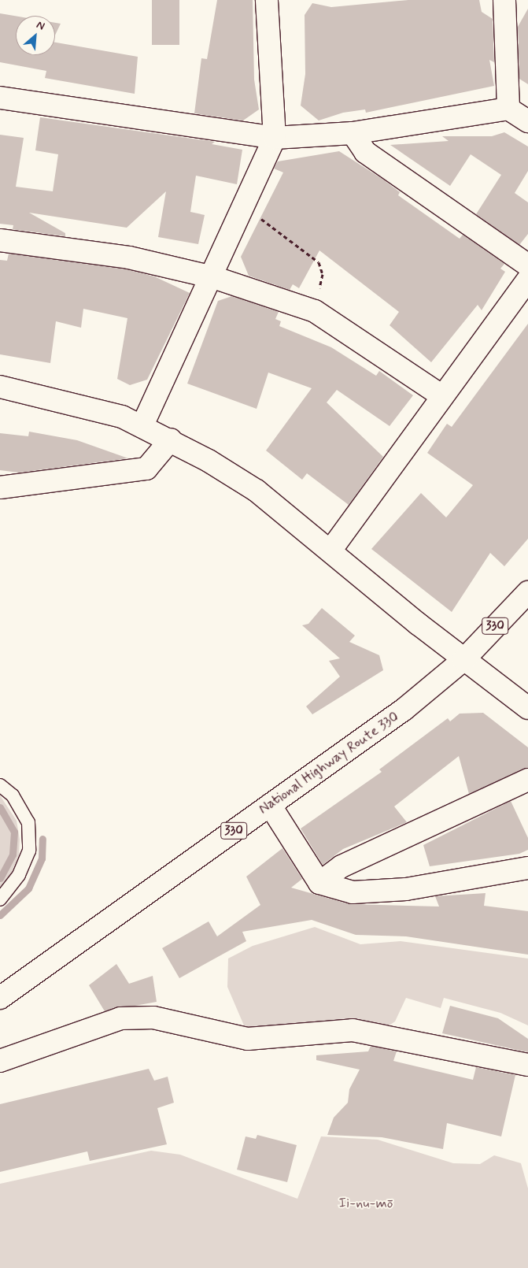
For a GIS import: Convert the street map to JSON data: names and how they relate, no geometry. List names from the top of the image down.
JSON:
{
  "streets": {
    "main road": ["330", "National Highway Route 330"]
  },
  "parks": ["Ii-nu-mō"],
  "north": "top right"
}
